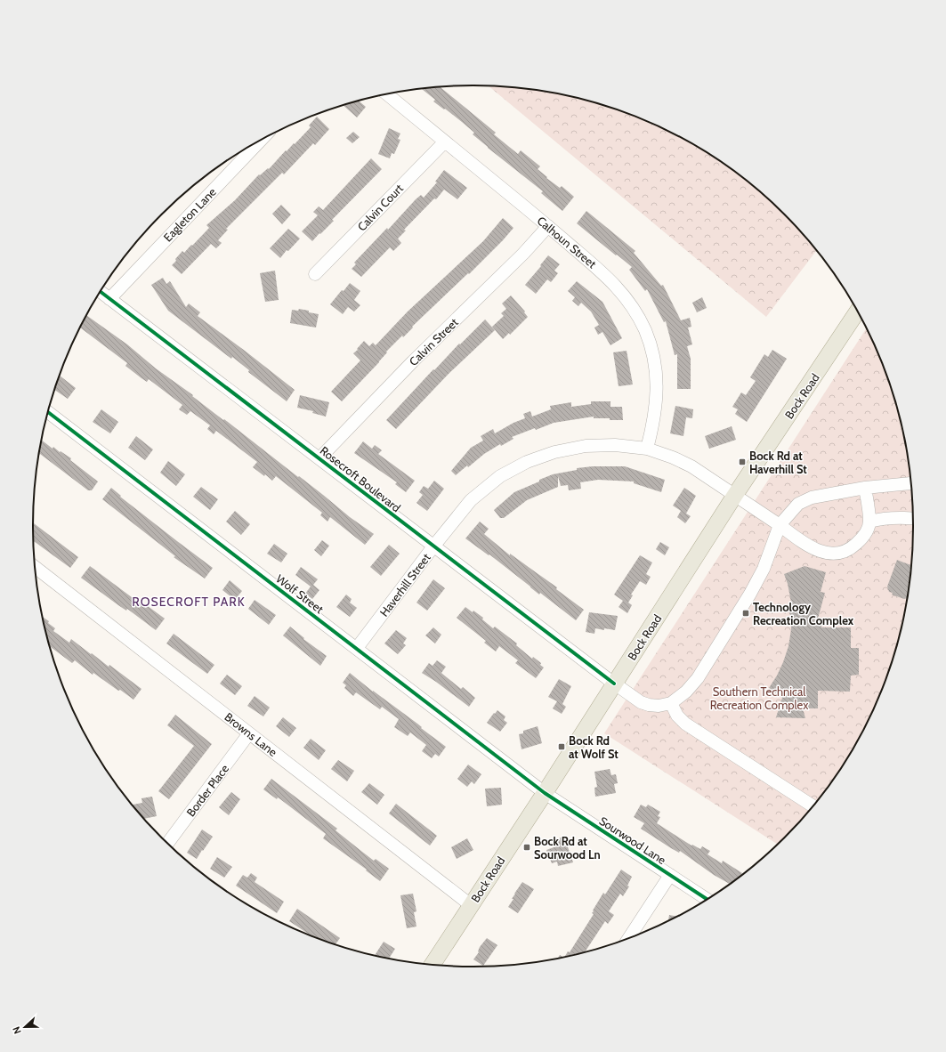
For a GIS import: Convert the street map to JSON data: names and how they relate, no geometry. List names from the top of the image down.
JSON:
{
  "streets": {
    "main road": ["Bock Road"],
    "street": [
      "Calvin Court",
      "Eagleton Lane",
      "Calhoun Street",
      "Calvin Street",
      "Rosecroft Boulevard",
      "Haverhill Street",
      "Wolf Street",
      "Browns Lane",
      "Border Place",
      "Sourwood Lane"
    ]
  },
  "crossings": [
    ["Calvin Court", "Calhoun Street"],
    ["Eagleton Lane", "Rosecroft Boulevard"],
    ["Calhoun Street", "Calvin Street"],
    ["Calhoun Street", "Haverhill Street"],
    ["Calvin Street", "Rosecroft Boulevard"],
    ["Bock Road", "Rosecroft Boulevard"],
    ["Bock Road", "Haverhill Street"],
    ["Bock Road", "Wolf Street"],
    ["Bock Road", "Browns Lane"],
    ["Bock Road", "Sourwood Lane"],
    ["Rosecroft Boulevard", "Haverhill Street"],
    ["Haverhill Street", "Wolf Street"],
    ["Wolf Street", "Sourwood Lane"],
    ["Browns Lane", "Border Place"]
  ],
  "districts": ["ROSECROFT PARK"],
  "parks": ["Southern Technical Recreation Complex"],
  "places": {
    "transit": [
      "Bock Rd at Haverhill St",
      "Technology Recreation Complex",
      "Bock Rd at Wolf St",
      "Bock Rd at Sourwood Ln"
    ]
  },
  "north": "left"
}
